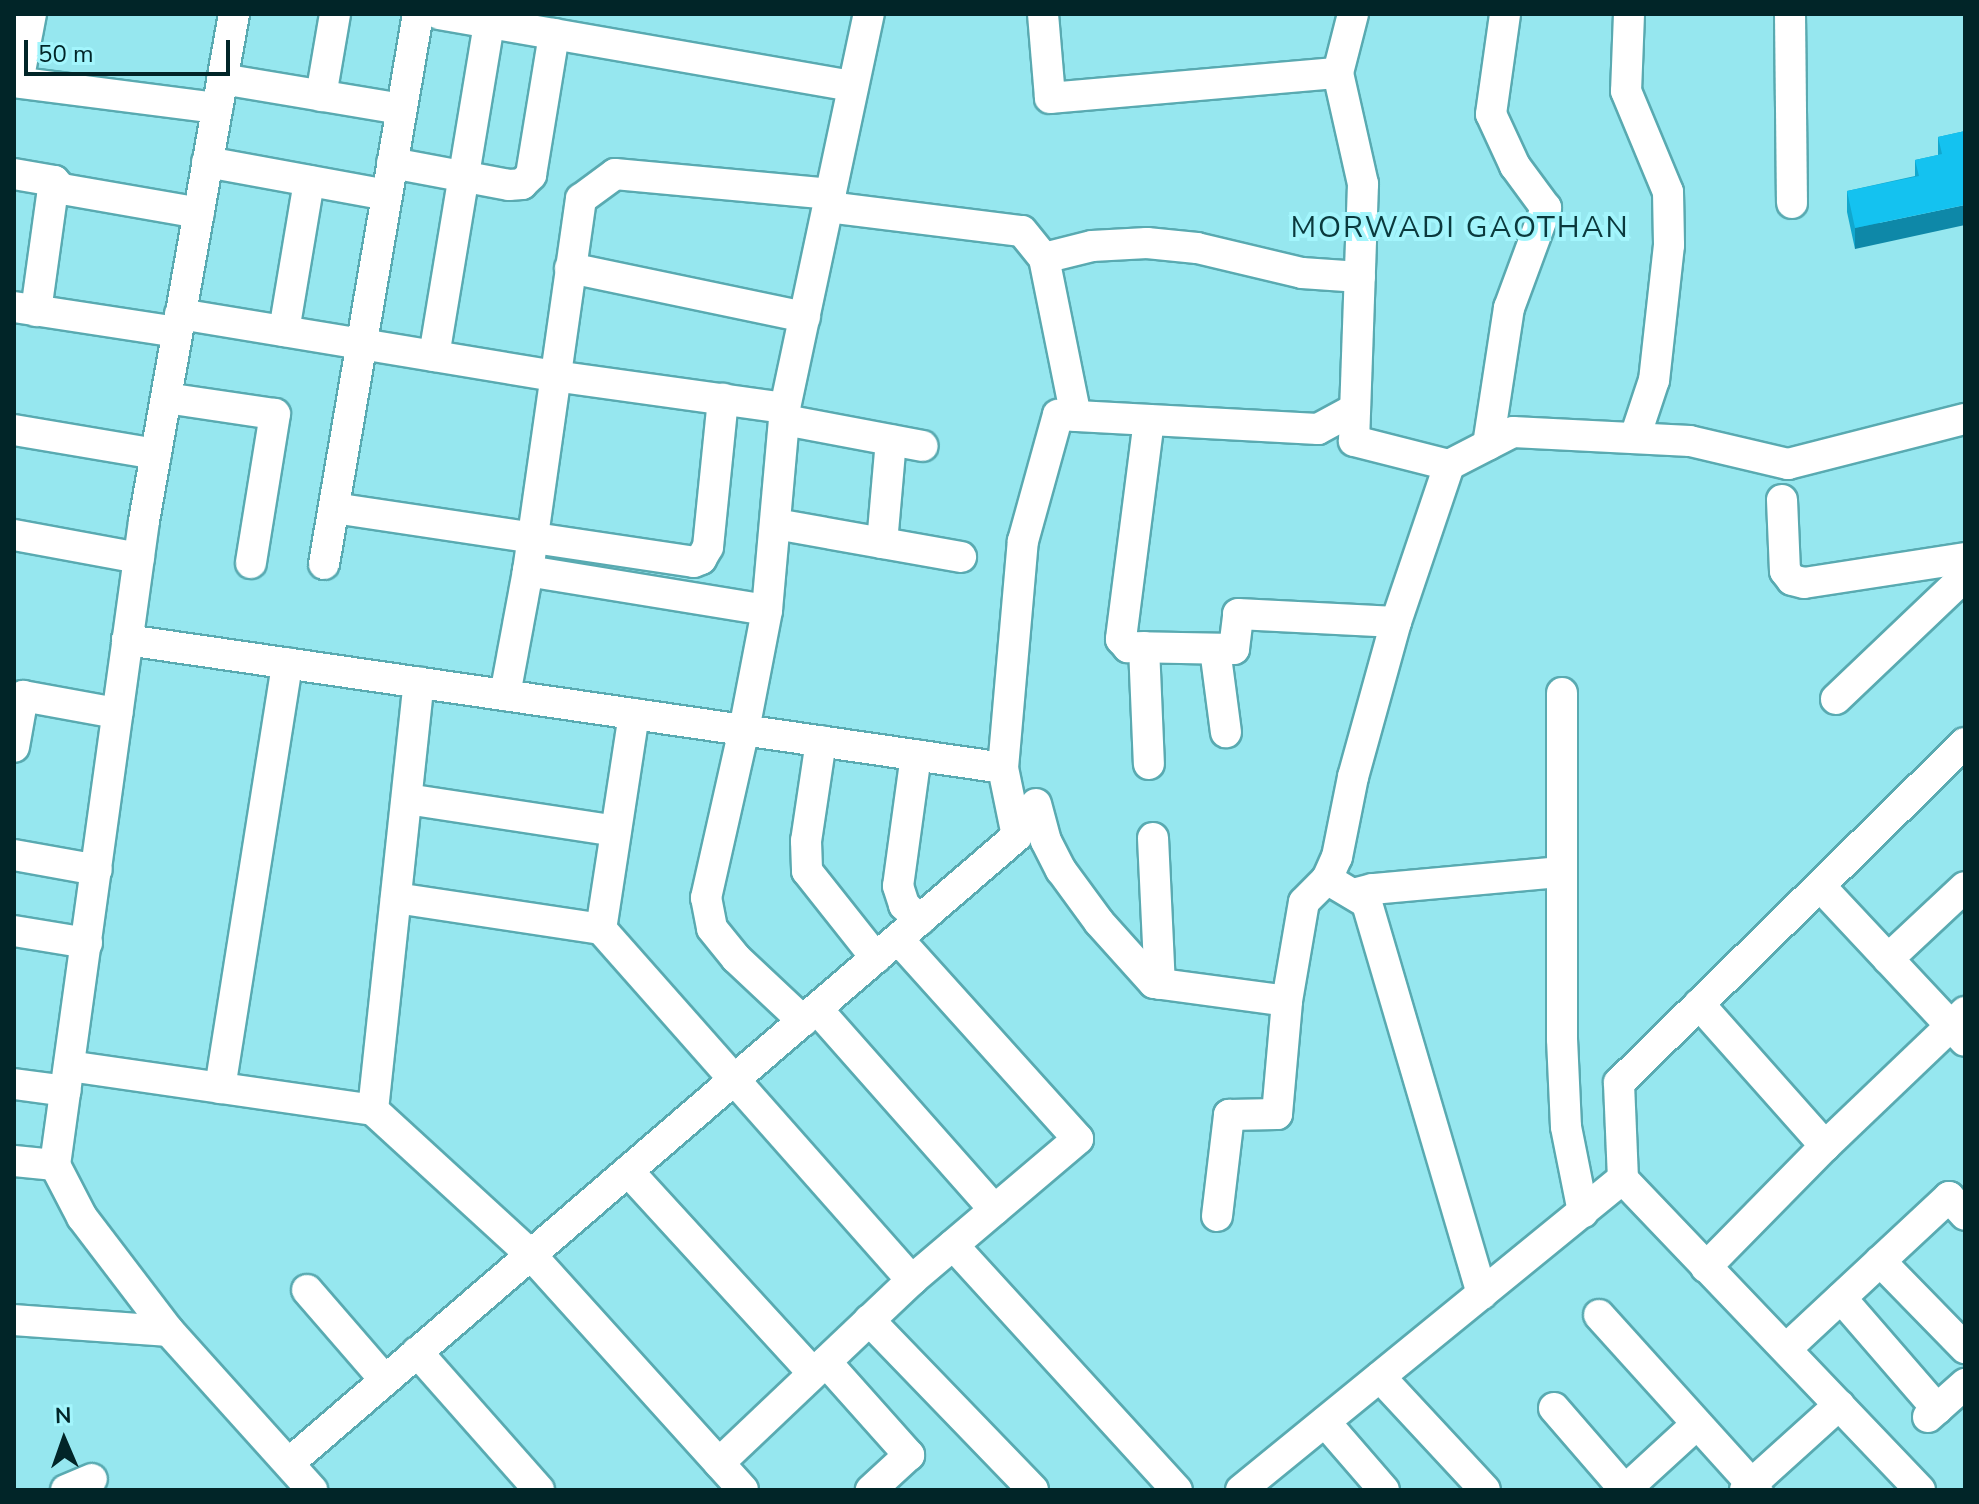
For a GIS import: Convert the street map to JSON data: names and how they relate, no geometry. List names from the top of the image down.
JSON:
{
  "districts": ["MORWADI GAOTHAN"],
  "scale_bar": "50 m",
  "north": "top"
}
